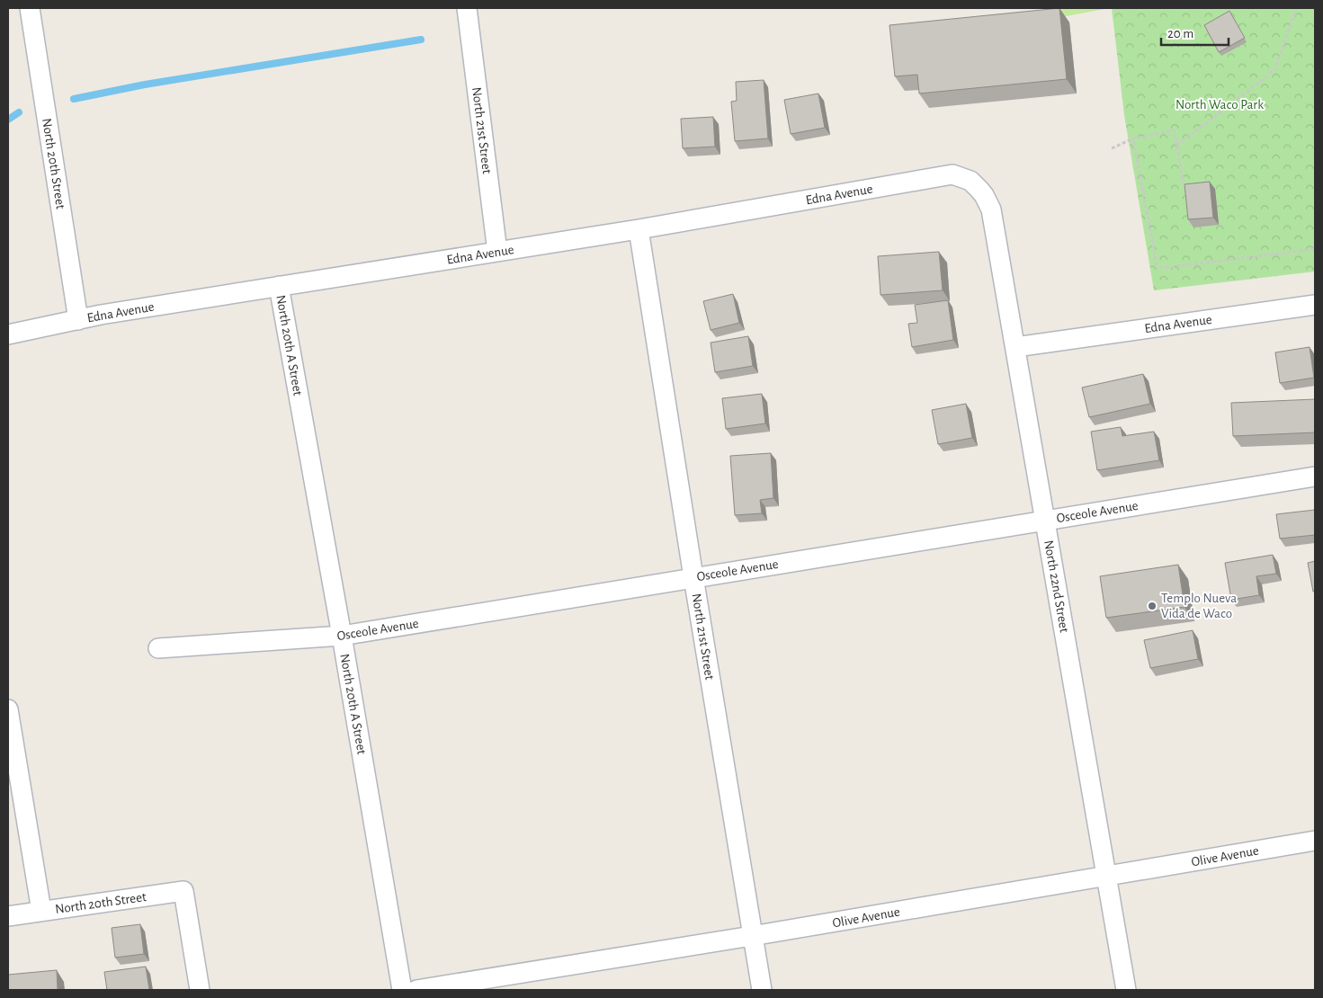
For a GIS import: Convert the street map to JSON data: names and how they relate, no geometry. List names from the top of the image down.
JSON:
{
  "streets": {
    "street": [
      "North 21st Street",
      "North 20th Street",
      "Edna Avenue",
      "North 20th A Street",
      "Osceole Avenue",
      "North 22nd Street",
      "Olive Avenue"
    ]
  },
  "crossings": [
    ["North 21st Street", "Edna Avenue"],
    ["North 21st Street", "Osceole Avenue"],
    ["North 21st Street", "Olive Avenue"],
    ["North 20th Street", "Edna Avenue"],
    ["Edna Avenue", "North 20th A Street"],
    ["Edna Avenue", "North 22nd Street"],
    ["North 20th A Street", "Osceole Avenue"],
    ["Osceole Avenue", "North 22nd Street"],
    ["North 22nd Street", "Olive Avenue"]
  ],
  "parks": ["North Waco Park"],
  "places": ["Templo Nueva Vida de Waco"],
  "scale_bar": "20 m"
}
